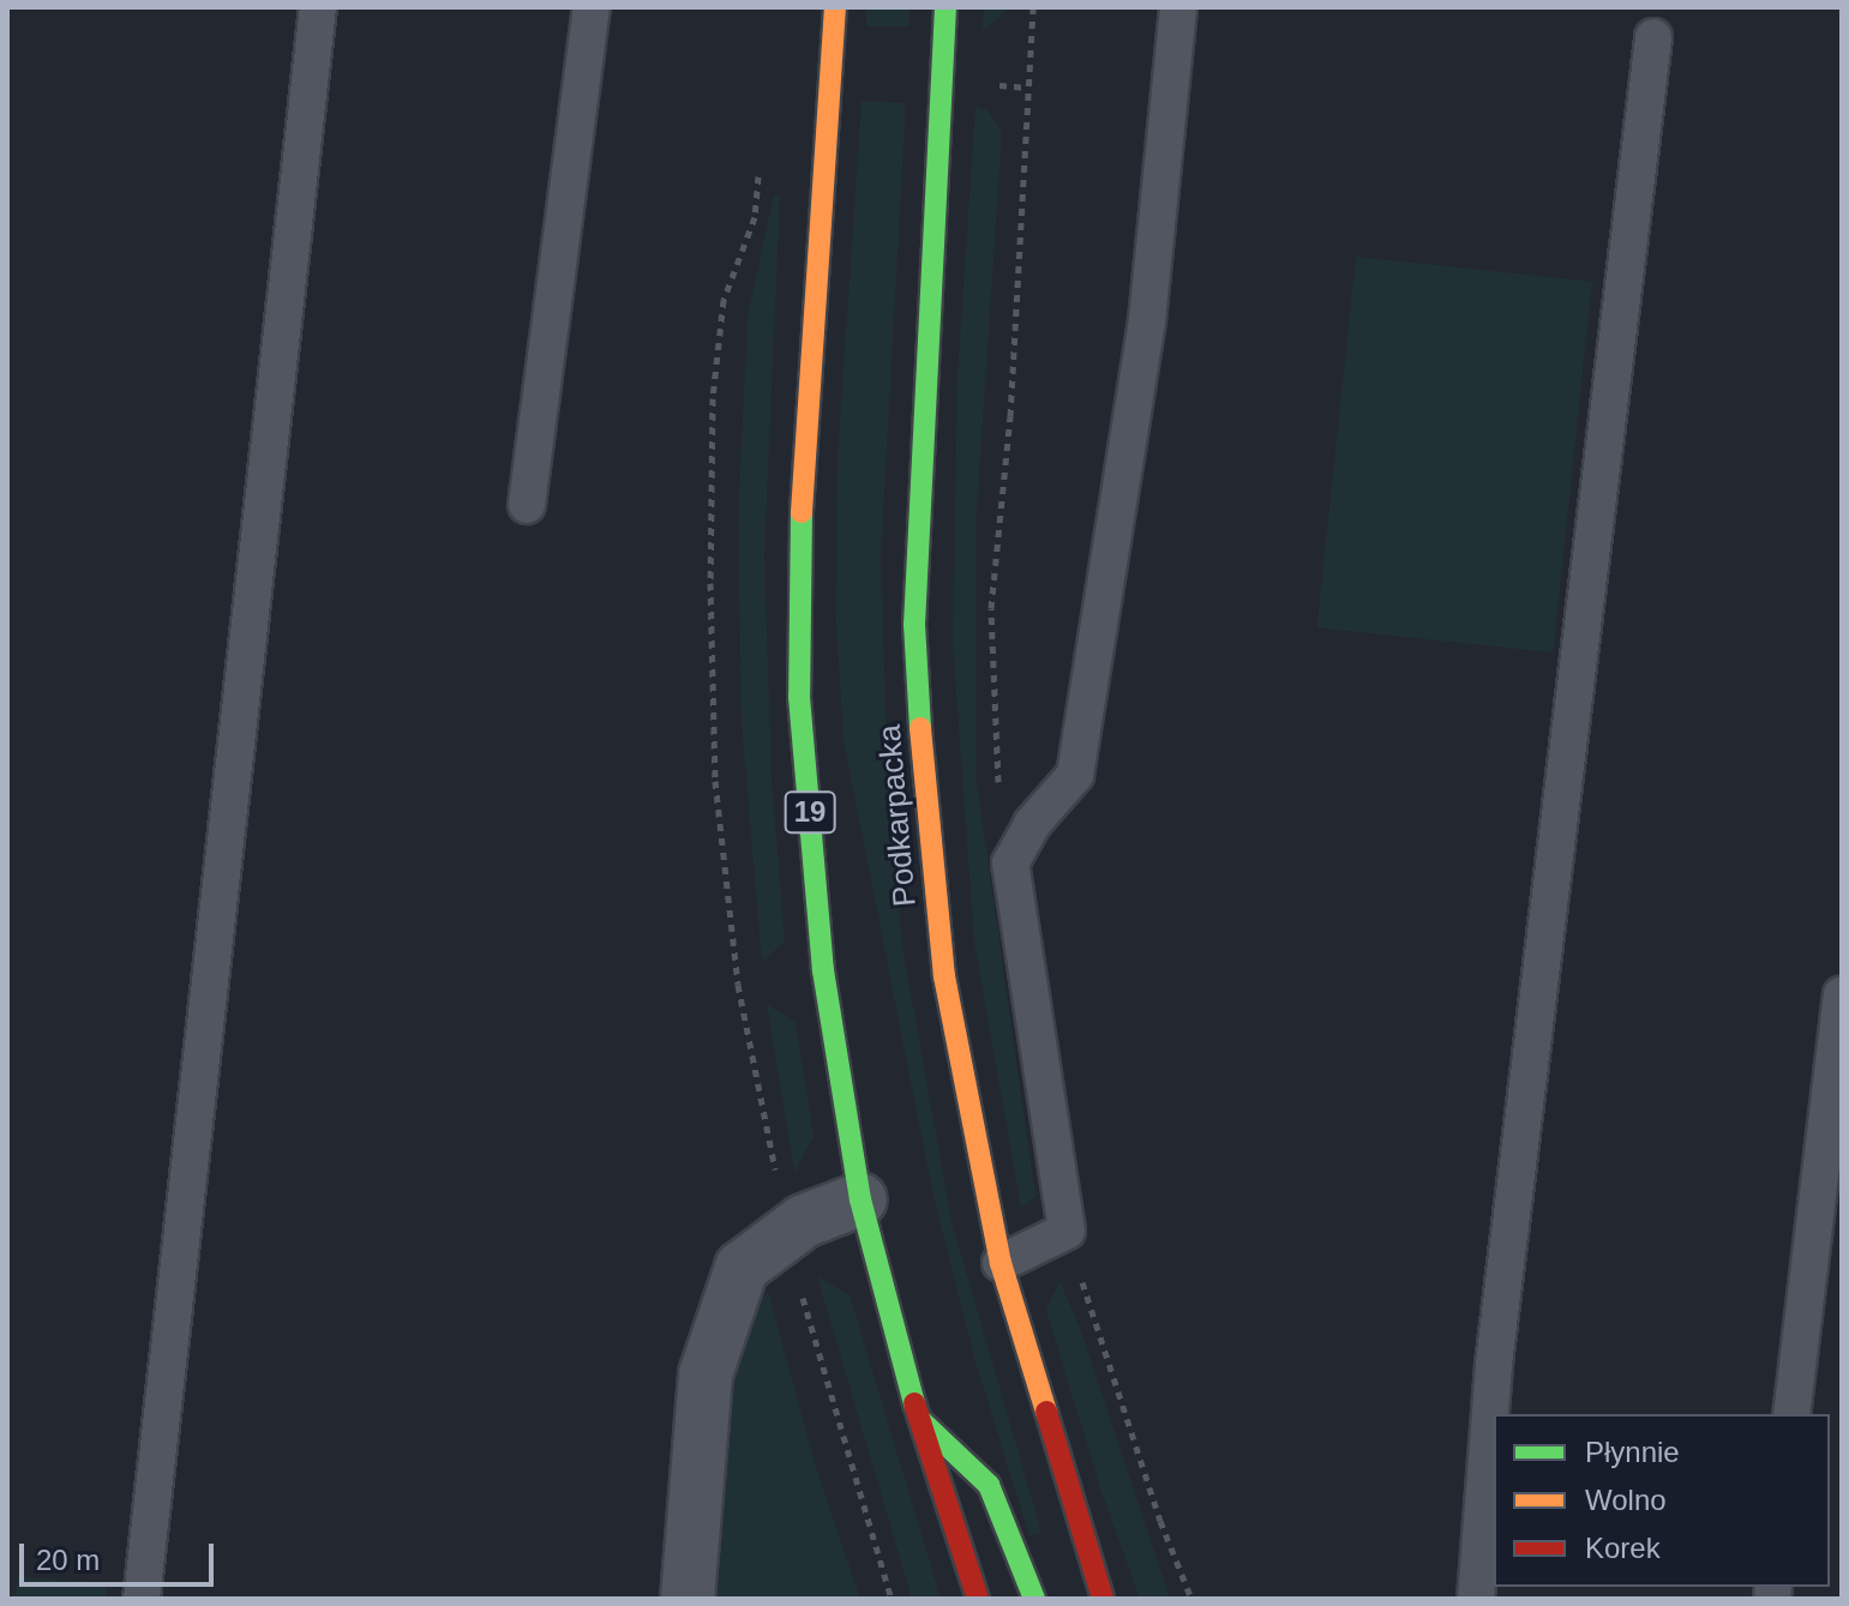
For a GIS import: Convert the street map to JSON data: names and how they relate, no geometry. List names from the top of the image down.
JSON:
{
  "streets": {
    "highway": ["19", "Podkarpacka"]
  },
  "legend": ["Płynnie", "Wolno", "Korek"],
  "scale_bar": "20 m"
}
